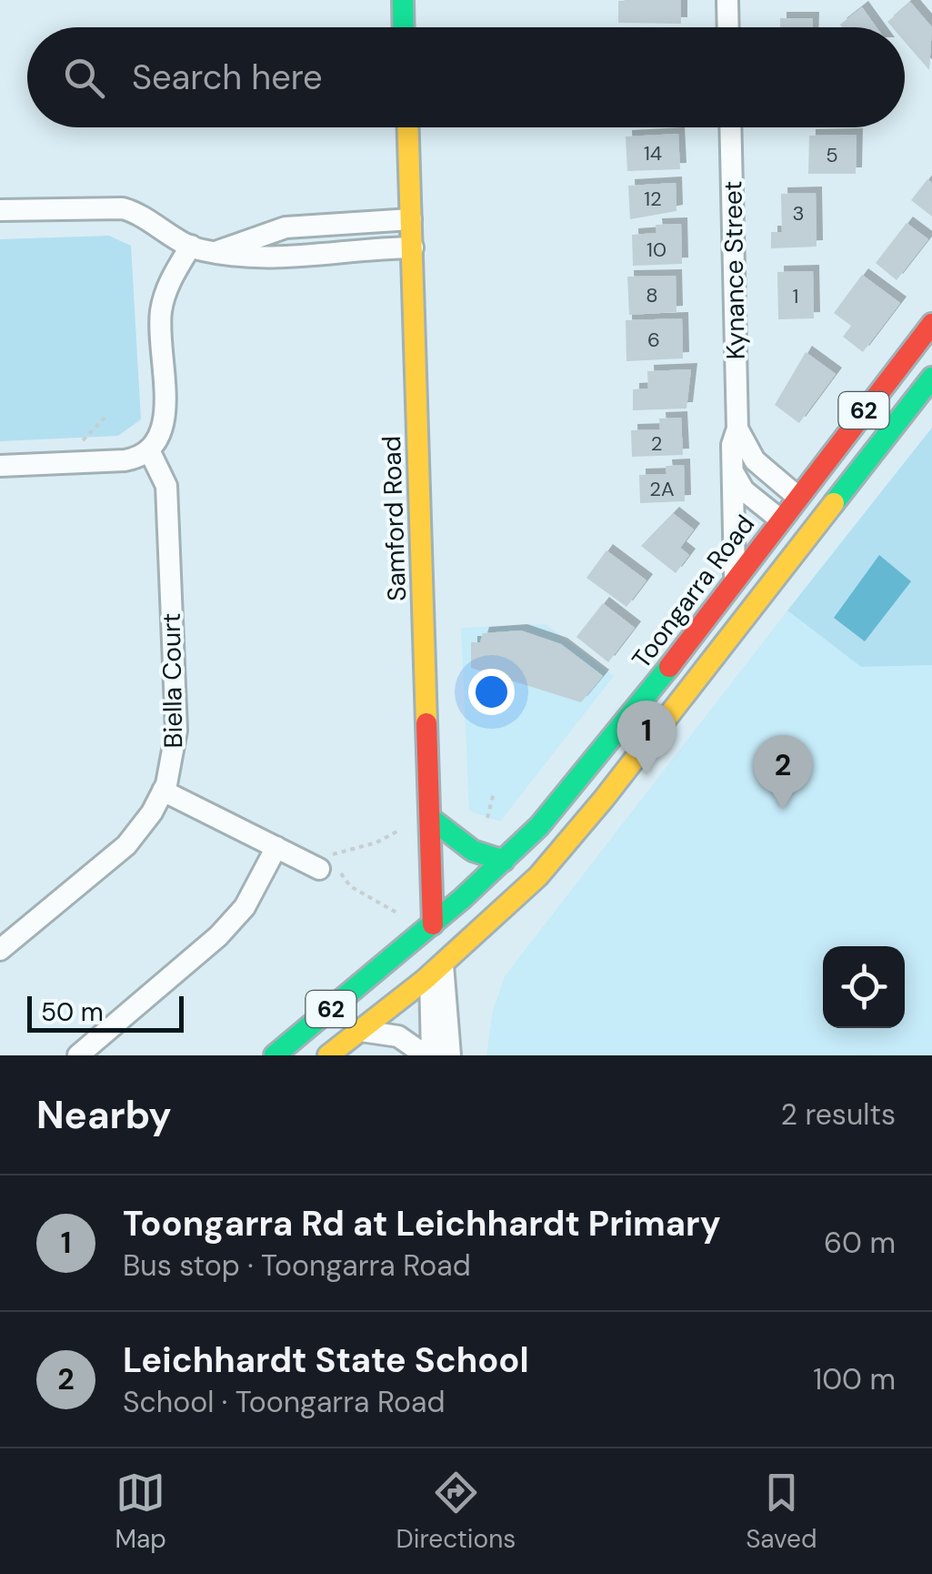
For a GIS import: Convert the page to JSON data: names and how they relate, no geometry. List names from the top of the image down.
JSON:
{
  "streets": {
    "main road": ["62", "Samford Road", "Toongarra Road"],
    "street": ["Kynance Street", "Biella Court"]
  },
  "crossings": [
    ["Kynance Street", "Toongarra Road"],
    ["62", "Samford Road"],
    ["Samford Road", "Toongarra Road"]
  ],
  "house_numbers": [
    "14",
    "5",
    "12",
    "3",
    "10",
    "8",
    "1",
    "6",
    "2",
    "2A"
  ],
  "scale_bar": "50 m",
  "page": {
    "search": "Search here",
    "pins": ["1", "2"],
    "scale": "50 m",
    "heading": ["Nearby", "2 results"],
    "list": [
      {
        "mark": "1",
        "name": "Toongarra Rd at Leichhardt Primary",
        "note": "Bus stop · Toongarra Road",
        "value": "60 m"
      },
      {
        "mark": "2",
        "name": "Leichhardt State School",
        "note": "School · Toongarra Road",
        "value": "100 m"
      }
    ],
    "nav": ["Map", "Directions", "Saved"]
  }
}
